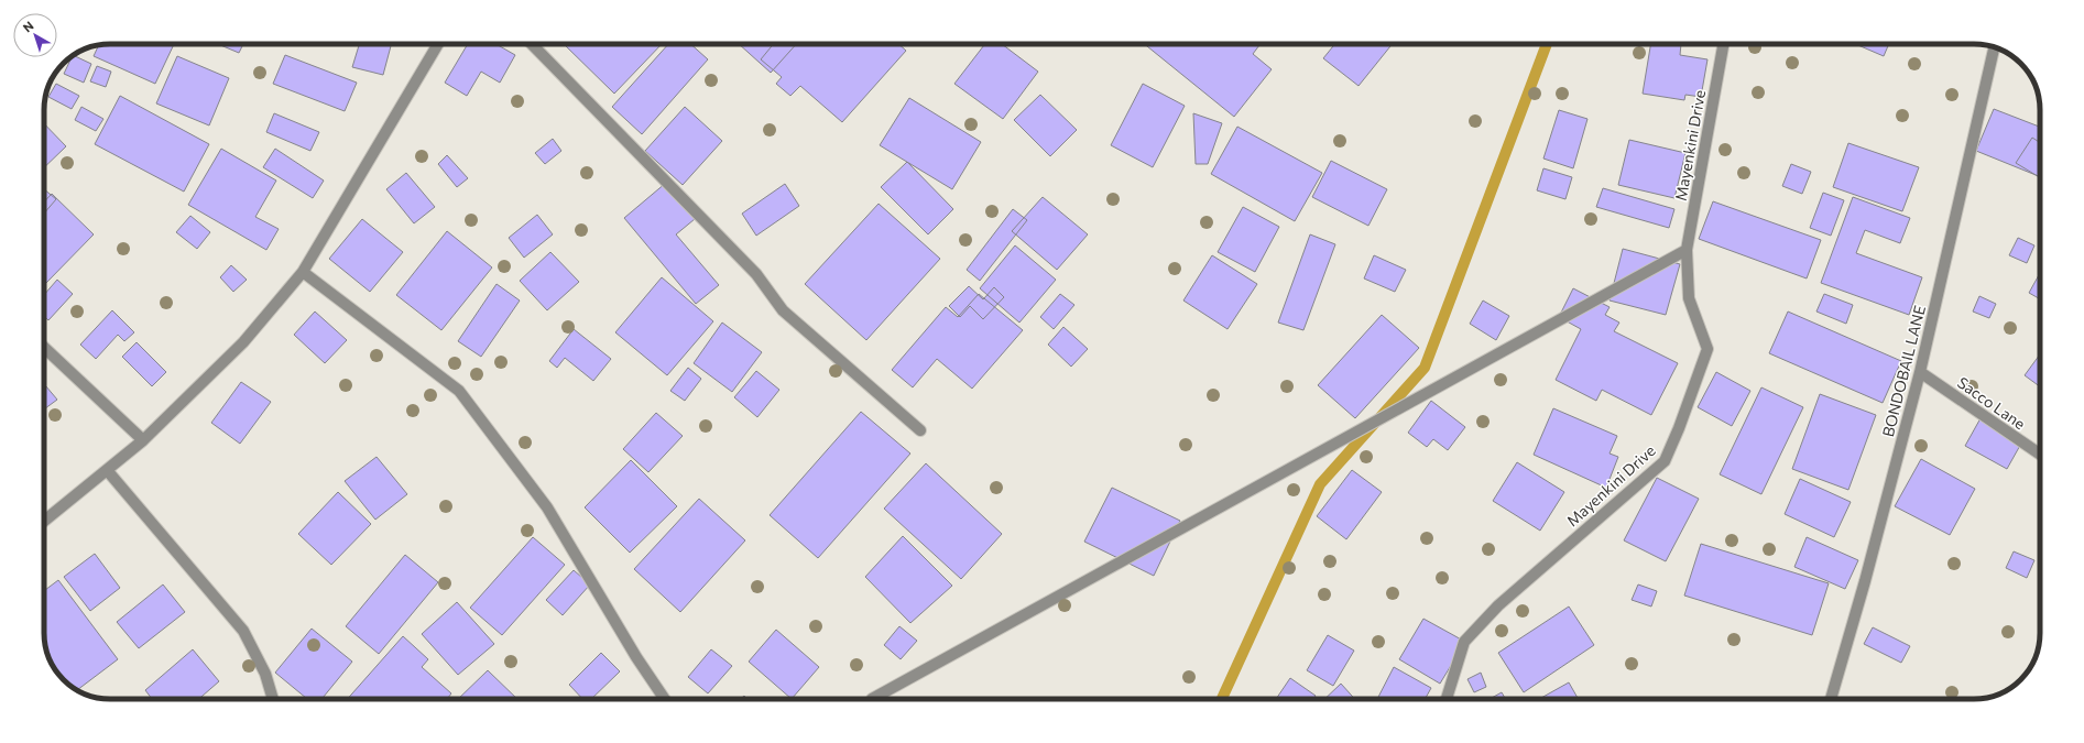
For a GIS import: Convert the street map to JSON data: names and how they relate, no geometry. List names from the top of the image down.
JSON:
{
  "streets": {
    "street": ["Mayenkini Drive", "BONDOBAIL LANE", "Sacco Lane"]
  },
  "crossings": [
    ["BONDOBAIL LANE", "Sacco Lane"]
  ],
  "north": "top left"
}
